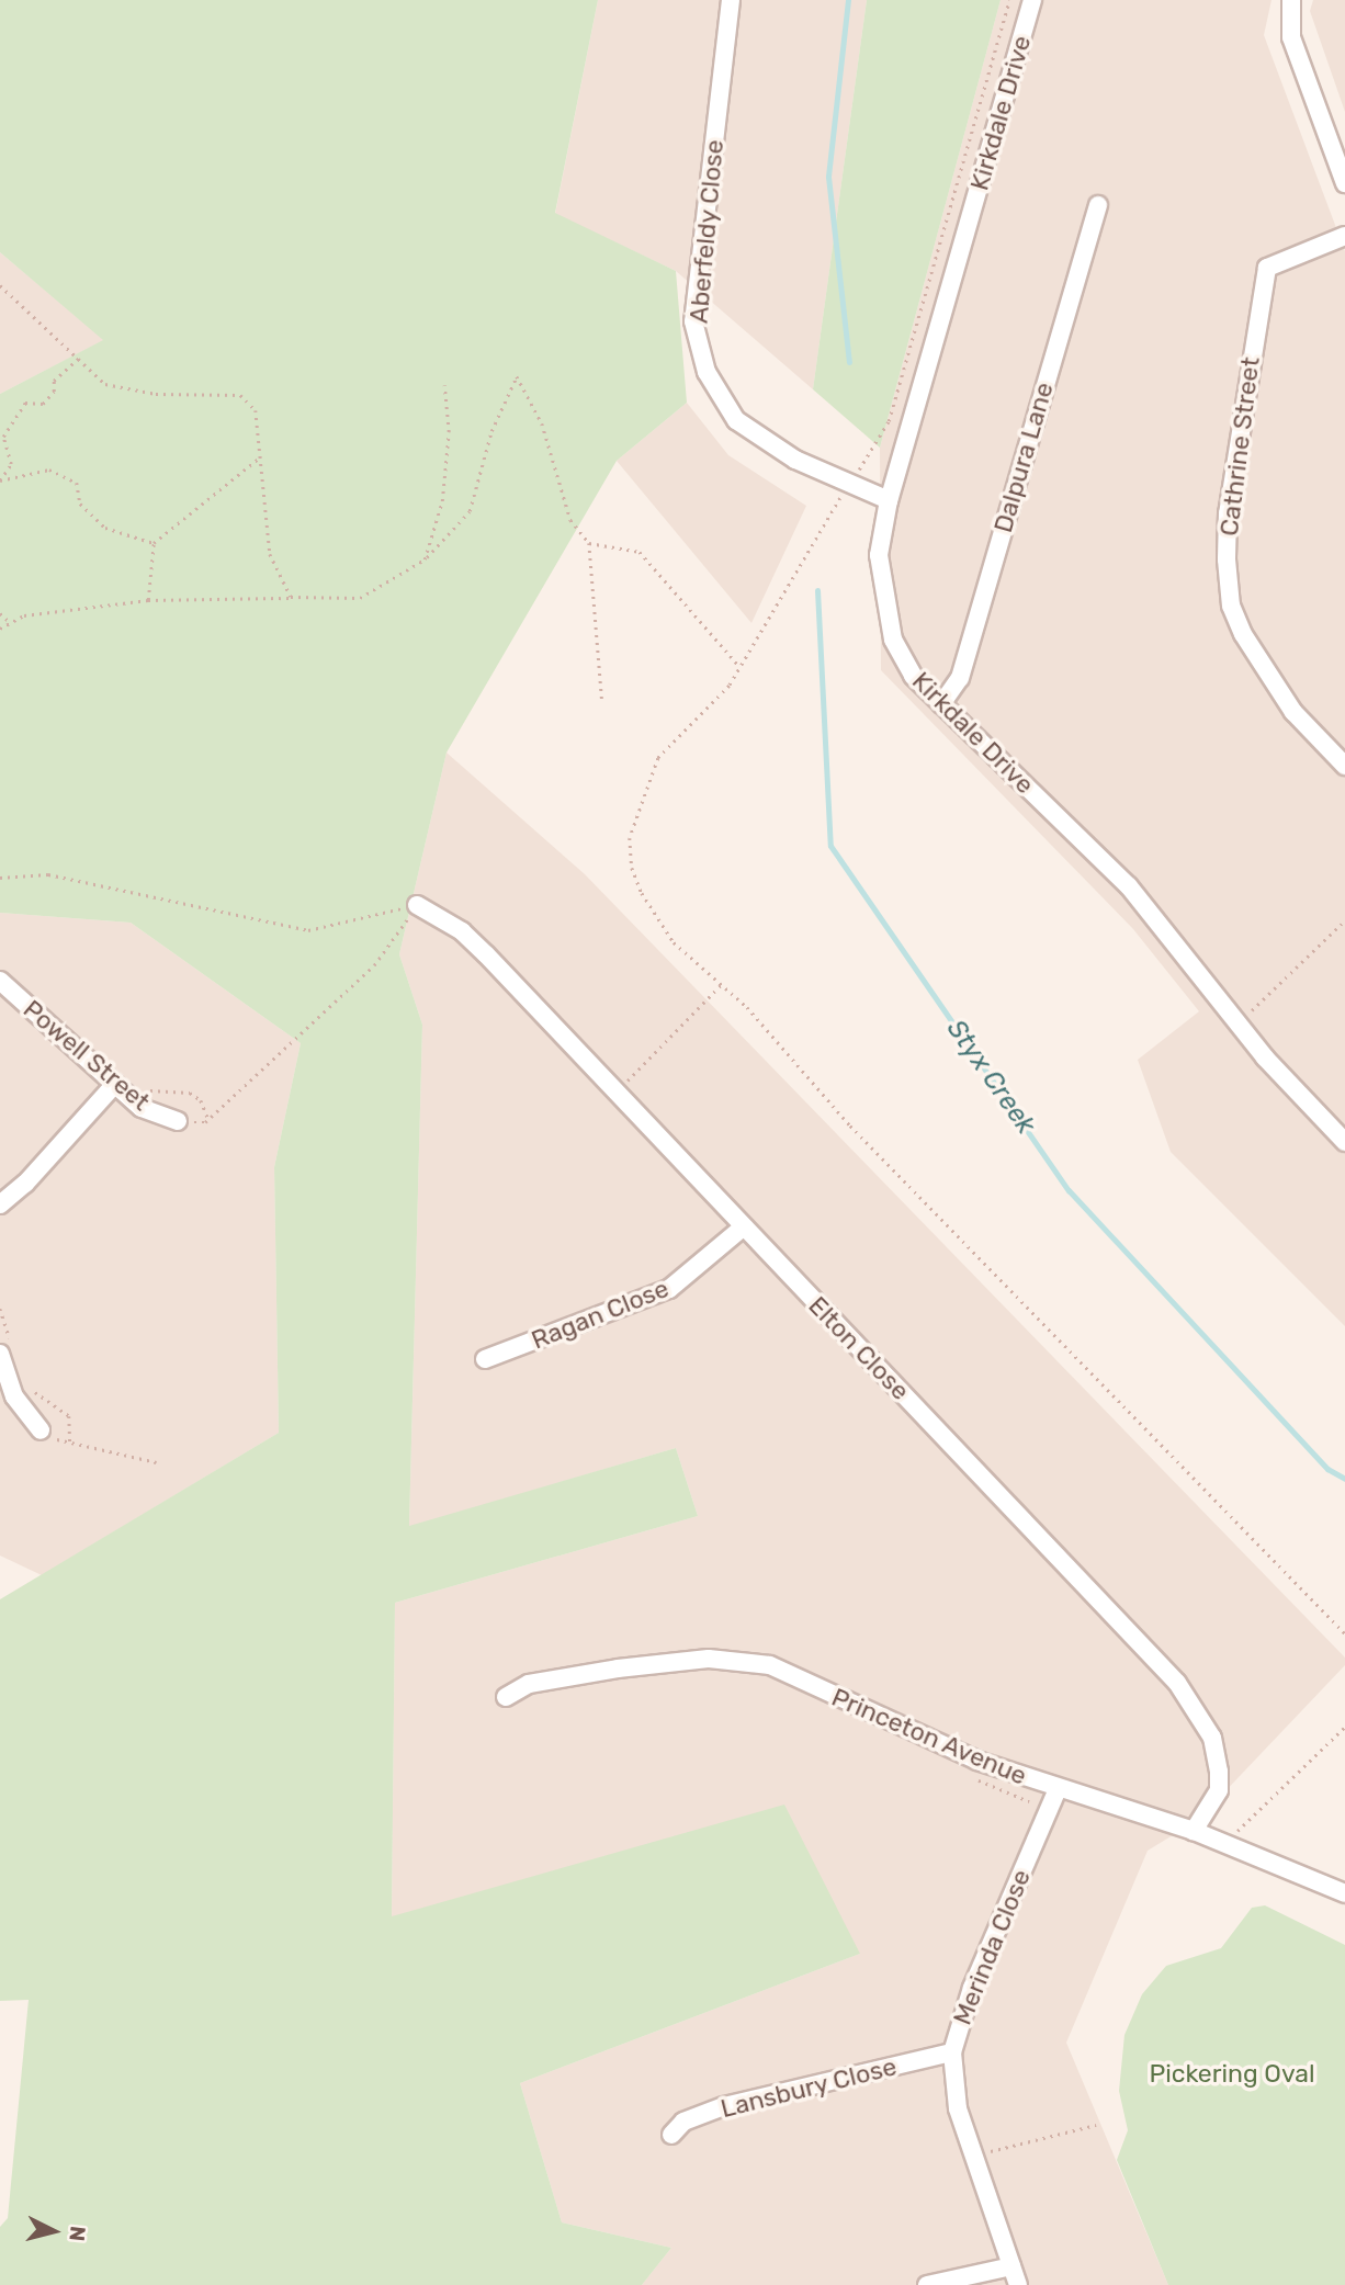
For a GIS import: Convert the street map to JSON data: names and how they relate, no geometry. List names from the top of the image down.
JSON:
{
  "streets": {
    "street": [
      "Kirkdale Drive",
      "Aberfeldy Close",
      "Cathrine Street",
      "Dalpura Lane",
      "Powell Street",
      "Ragan Close",
      "Elton Close",
      "Princeton Avenue",
      "Merinda Close",
      "Lansbury Close"
    ]
  },
  "crossings": [
    ["Kirkdale Drive", "Aberfeldy Close"],
    ["Kirkdale Drive", "Dalpura Lane"],
    ["Ragan Close", "Elton Close"],
    ["Elton Close", "Princeton Avenue"],
    ["Princeton Avenue", "Merinda Close"],
    ["Merinda Close", "Lansbury Close"]
  ],
  "water": ["Styx Creek"],
  "parks": ["Pickering Oval"],
  "north": "right"
}
